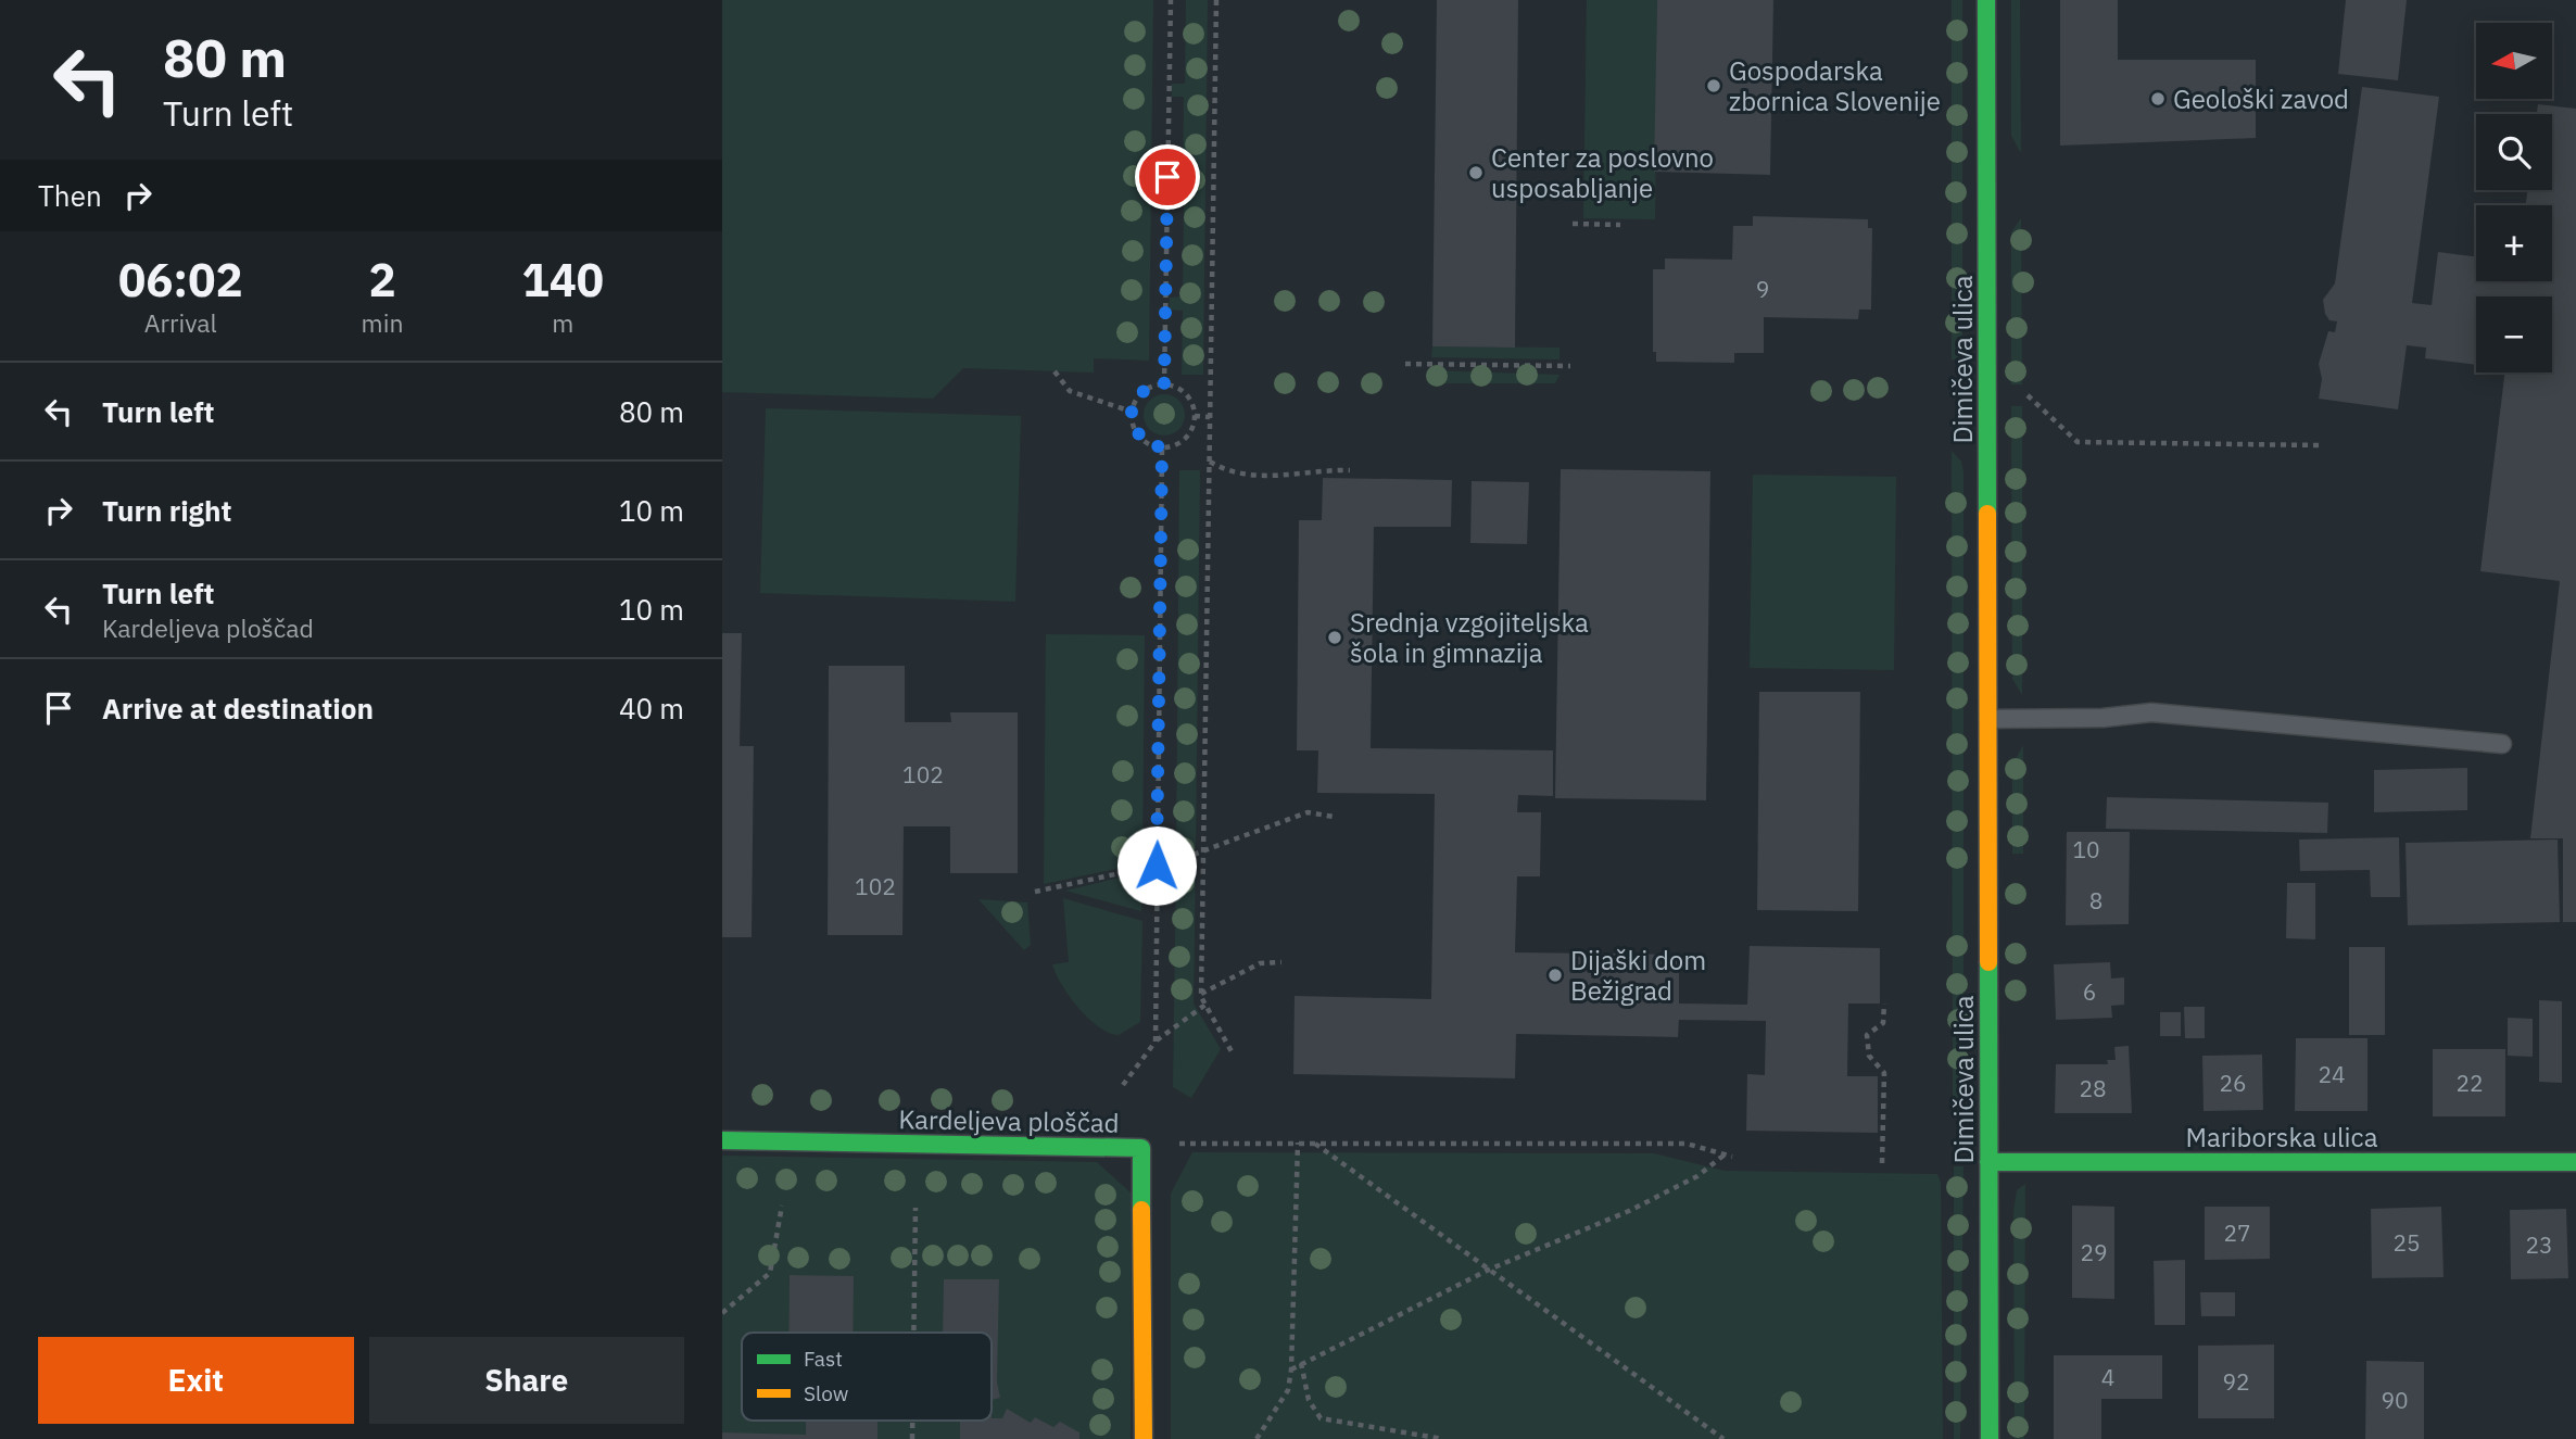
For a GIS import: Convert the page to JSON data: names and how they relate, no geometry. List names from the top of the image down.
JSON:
{
  "streets": {
    "street": ["Dimičeva ulica", "Kardeljeva ploščad", "Mariborska ulica"]
  },
  "crossings": [
    ["Dimičeva ulica", "Mariborska ulica"]
  ],
  "places": [
    "Gospodarska zbornica Slovenije",
    "Geološki zavod",
    "Center za poslovno usposabljanje",
    "Srednja vzgojiteljska šola in gimnazija",
    "Dijaški dom Bežigrad"
  ],
  "house_numbers": [
    "9",
    "102",
    "10",
    "102",
    "8",
    "6",
    "24",
    "26",
    "22",
    "28",
    "27",
    "25",
    "23",
    "29",
    "4",
    "92",
    "90"
  ],
  "legend": ["Fast", "Slow"],
  "north": "left",
  "page": {
    "turn": ["80 m", "Turn left"],
    "map_buttons": ["+", "−"],
    "then": "Then",
    "eta": [
      "06:02",
      "Arrival",
      "2",
      "min",
      "140",
      "m"
    ],
    "list": [
      {
        "name": "Turn left",
        "value": "80 m"
      },
      {
        "name": "Turn right",
        "value": "10 m"
      },
      {
        "name": "Turn left",
        "note": "Kardeljeva ploščad",
        "value": "10 m"
      },
      {
        "name": "Arrive at destination",
        "value": "40 m"
      }
    ],
    "buttons": ["Exit", "Share"]
  }
}
